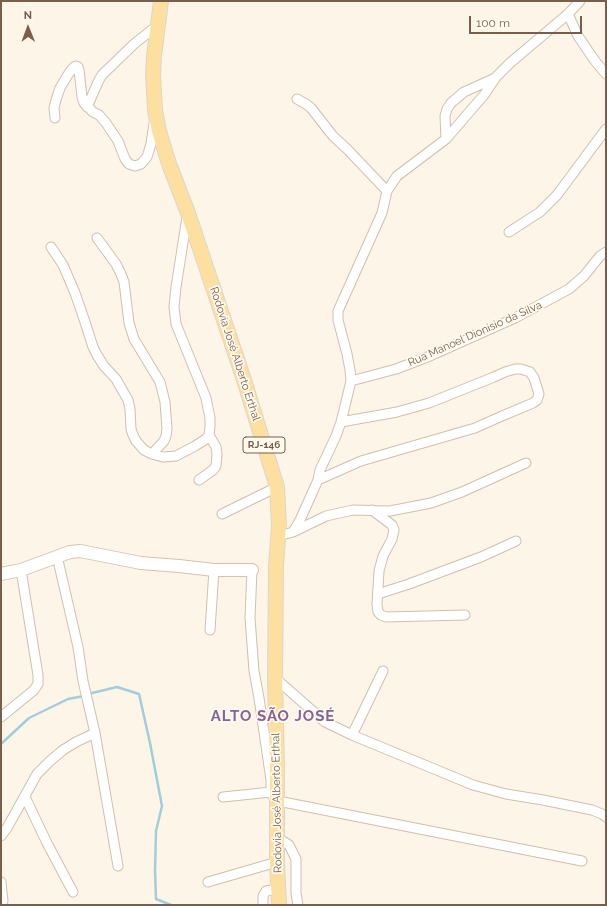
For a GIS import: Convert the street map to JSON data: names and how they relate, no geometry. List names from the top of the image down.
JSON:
{
  "streets": {
    "main road": ["Rodovia José Alberto Erthal", "RJ-146"],
    "street": ["Rua Manoel Dionisio da Silva"]
  },
  "districts": ["ALTO SÃO JOSÉ"],
  "scale_bar": "100 m",
  "north": "top"
}
